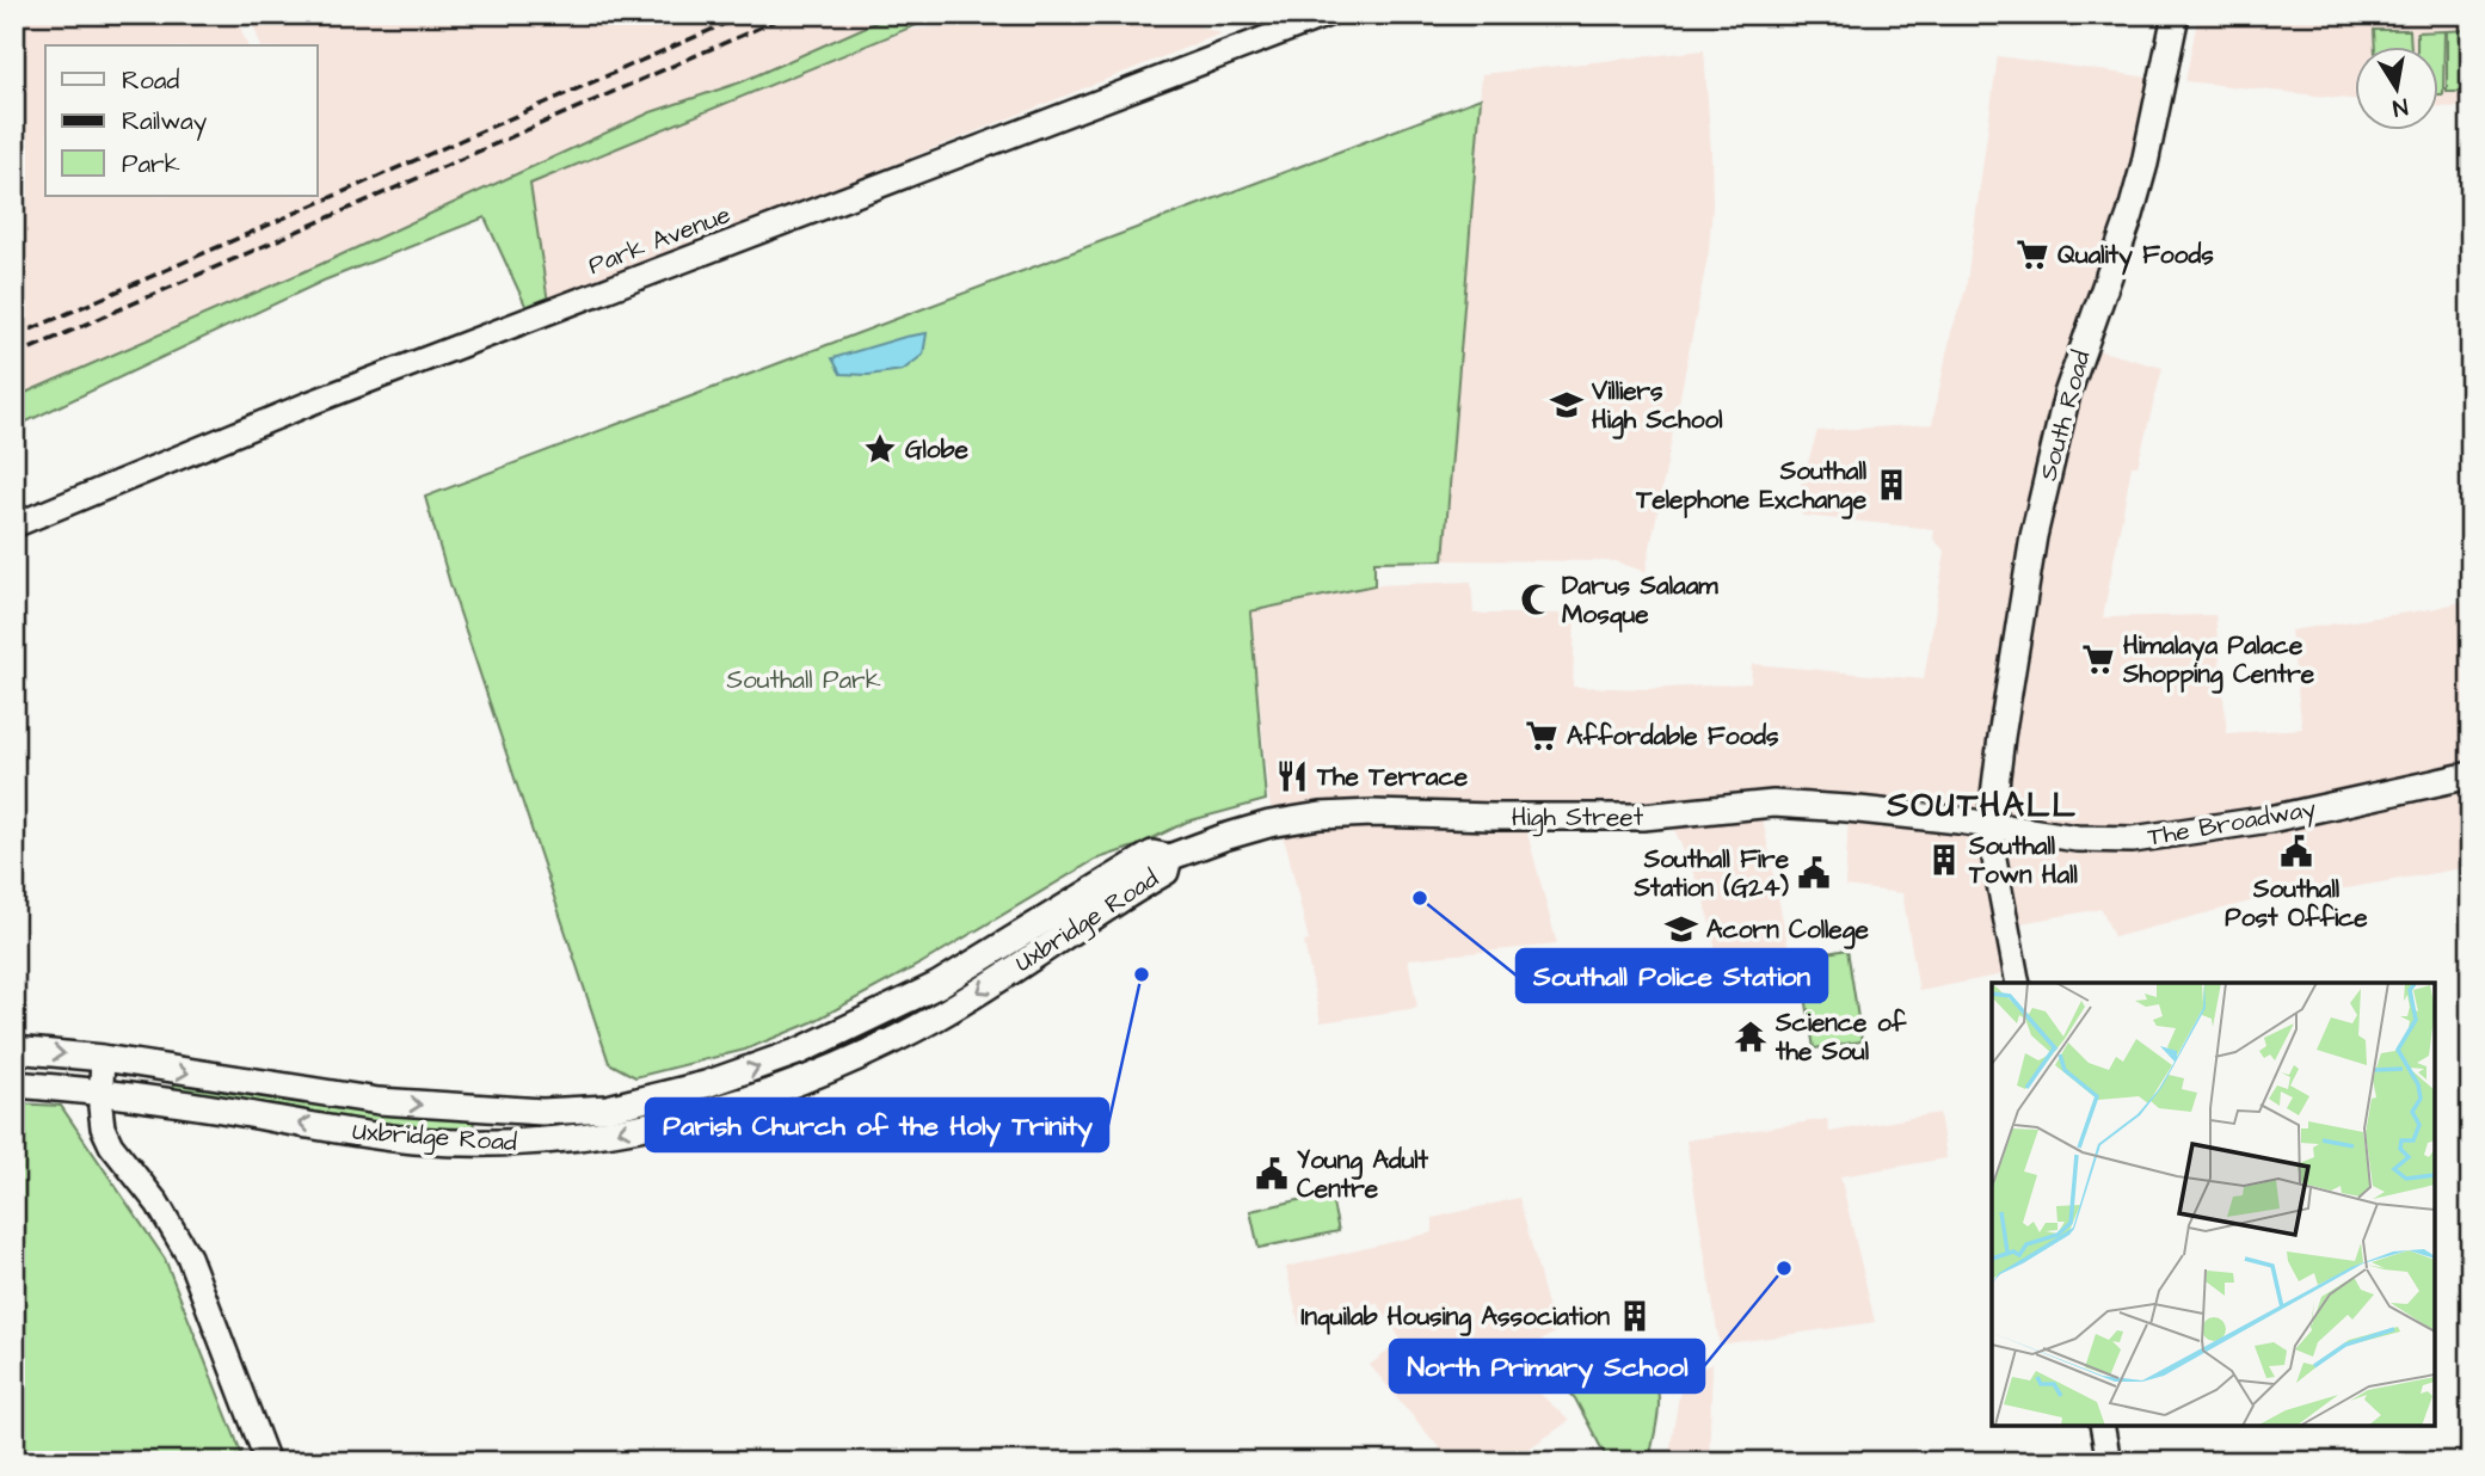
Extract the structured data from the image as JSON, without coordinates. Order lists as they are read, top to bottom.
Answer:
{
  "streets": {
    "main road": [
      "South Road",
      "High Street",
      "The Broadway",
      "Uxbridge Road"
    ],
    "street": ["Park Avenue"]
  },
  "crossings": [
    ["South Road", "High Street"],
    ["South Road", "The Broadway"],
    ["High Street", "The Broadway"],
    ["High Street", "Uxbridge Road"]
  ],
  "districts": ["SOUTHALL"],
  "parks": ["Southall Park"],
  "places": {
    "supermarket": ["Quality Foods", "Himalaya Palace Shopping Centre", "Affordable Foods"],
    "school or university": ["Villiers High School", "Acorn College"],
    "place": ["Globe"],
    "building": ["Southall Telephone Exchange", "Southall Town Hall", "Inquilab Housing Association"],
    "mosque": ["Darus Salaam Mosque"],
    "restaurant": ["The Terrace"],
    "public building": ["Southall Post Office", "Southall Fire Station (G24)", "Young Adult Centre"],
    "other": ["Southall Police Station", "Parish Church of the Holy Trinity", "North Primary School"],
    "temple": ["Science of the Soul"]
  },
  "legend": ["Road", "Railway", "Park"],
  "north": "bottom"
}
